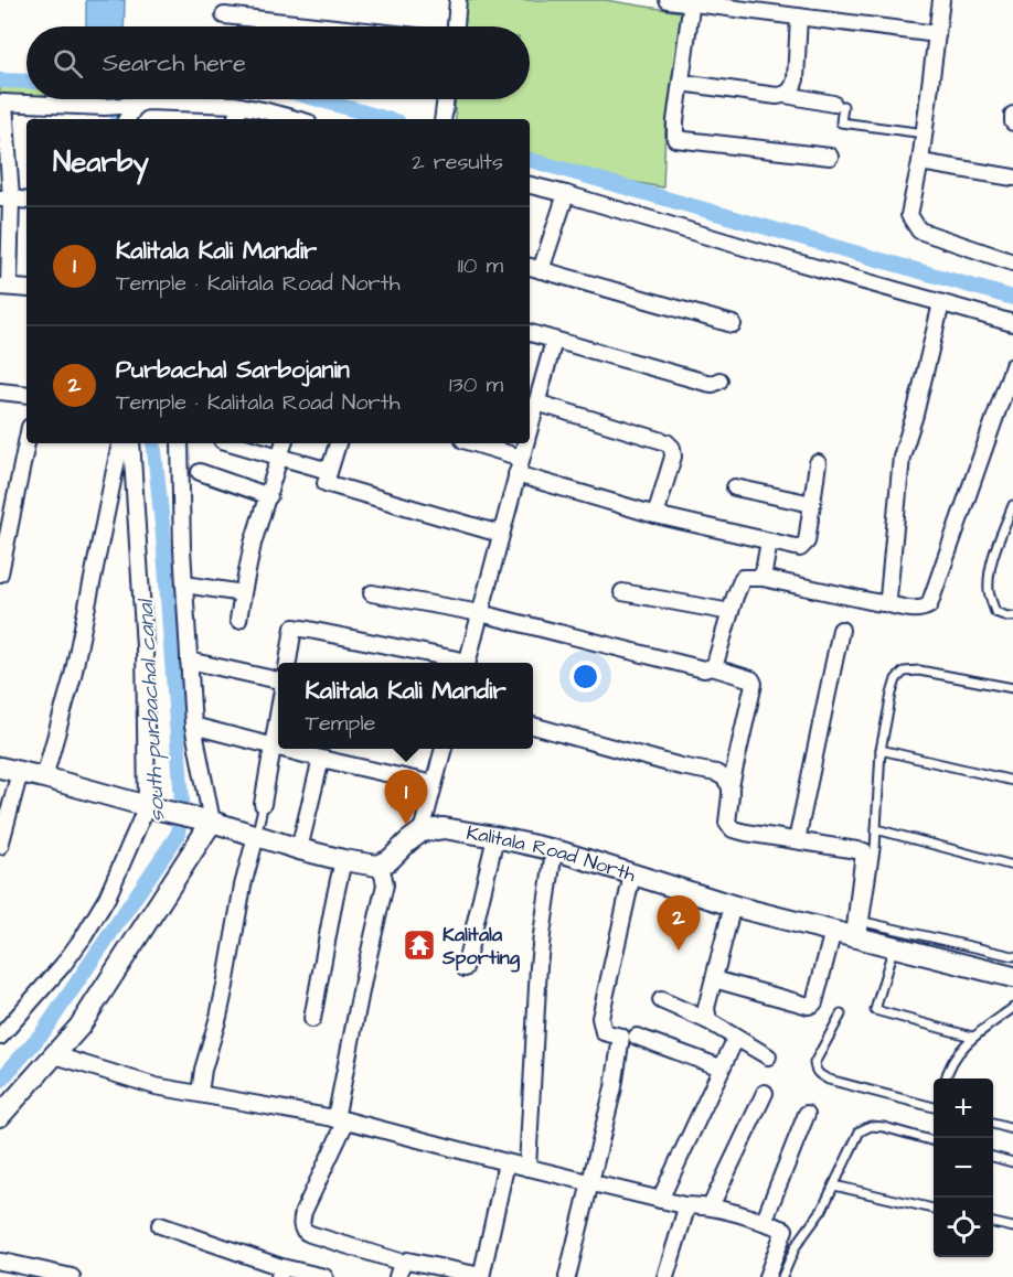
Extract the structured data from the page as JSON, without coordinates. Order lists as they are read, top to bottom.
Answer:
{
  "streets": {
    "street": ["Kalitala Road North"]
  },
  "water": ["south purbachal canal"],
  "places": {
    "temple": ["Kalitala Sporting"]
  },
  "page": {
    "search": "Search here",
    "heading": ["Nearby", "2 results"],
    "list": [
      {
        "mark": "1",
        "name": "Kalitala Kali Mandir",
        "note": "Temple · Kalitala Road North",
        "value": "110 m"
      },
      {
        "mark": "2",
        "name": "Purbachal Sarbojanin",
        "note": "Temple · Kalitala Road North",
        "value": "130 m"
      }
    ],
    "popup": ["Kalitala Kali Mandir", "Temple"],
    "pins": ["1", "2"],
    "map_buttons": ["+", "−"]
  }
}
